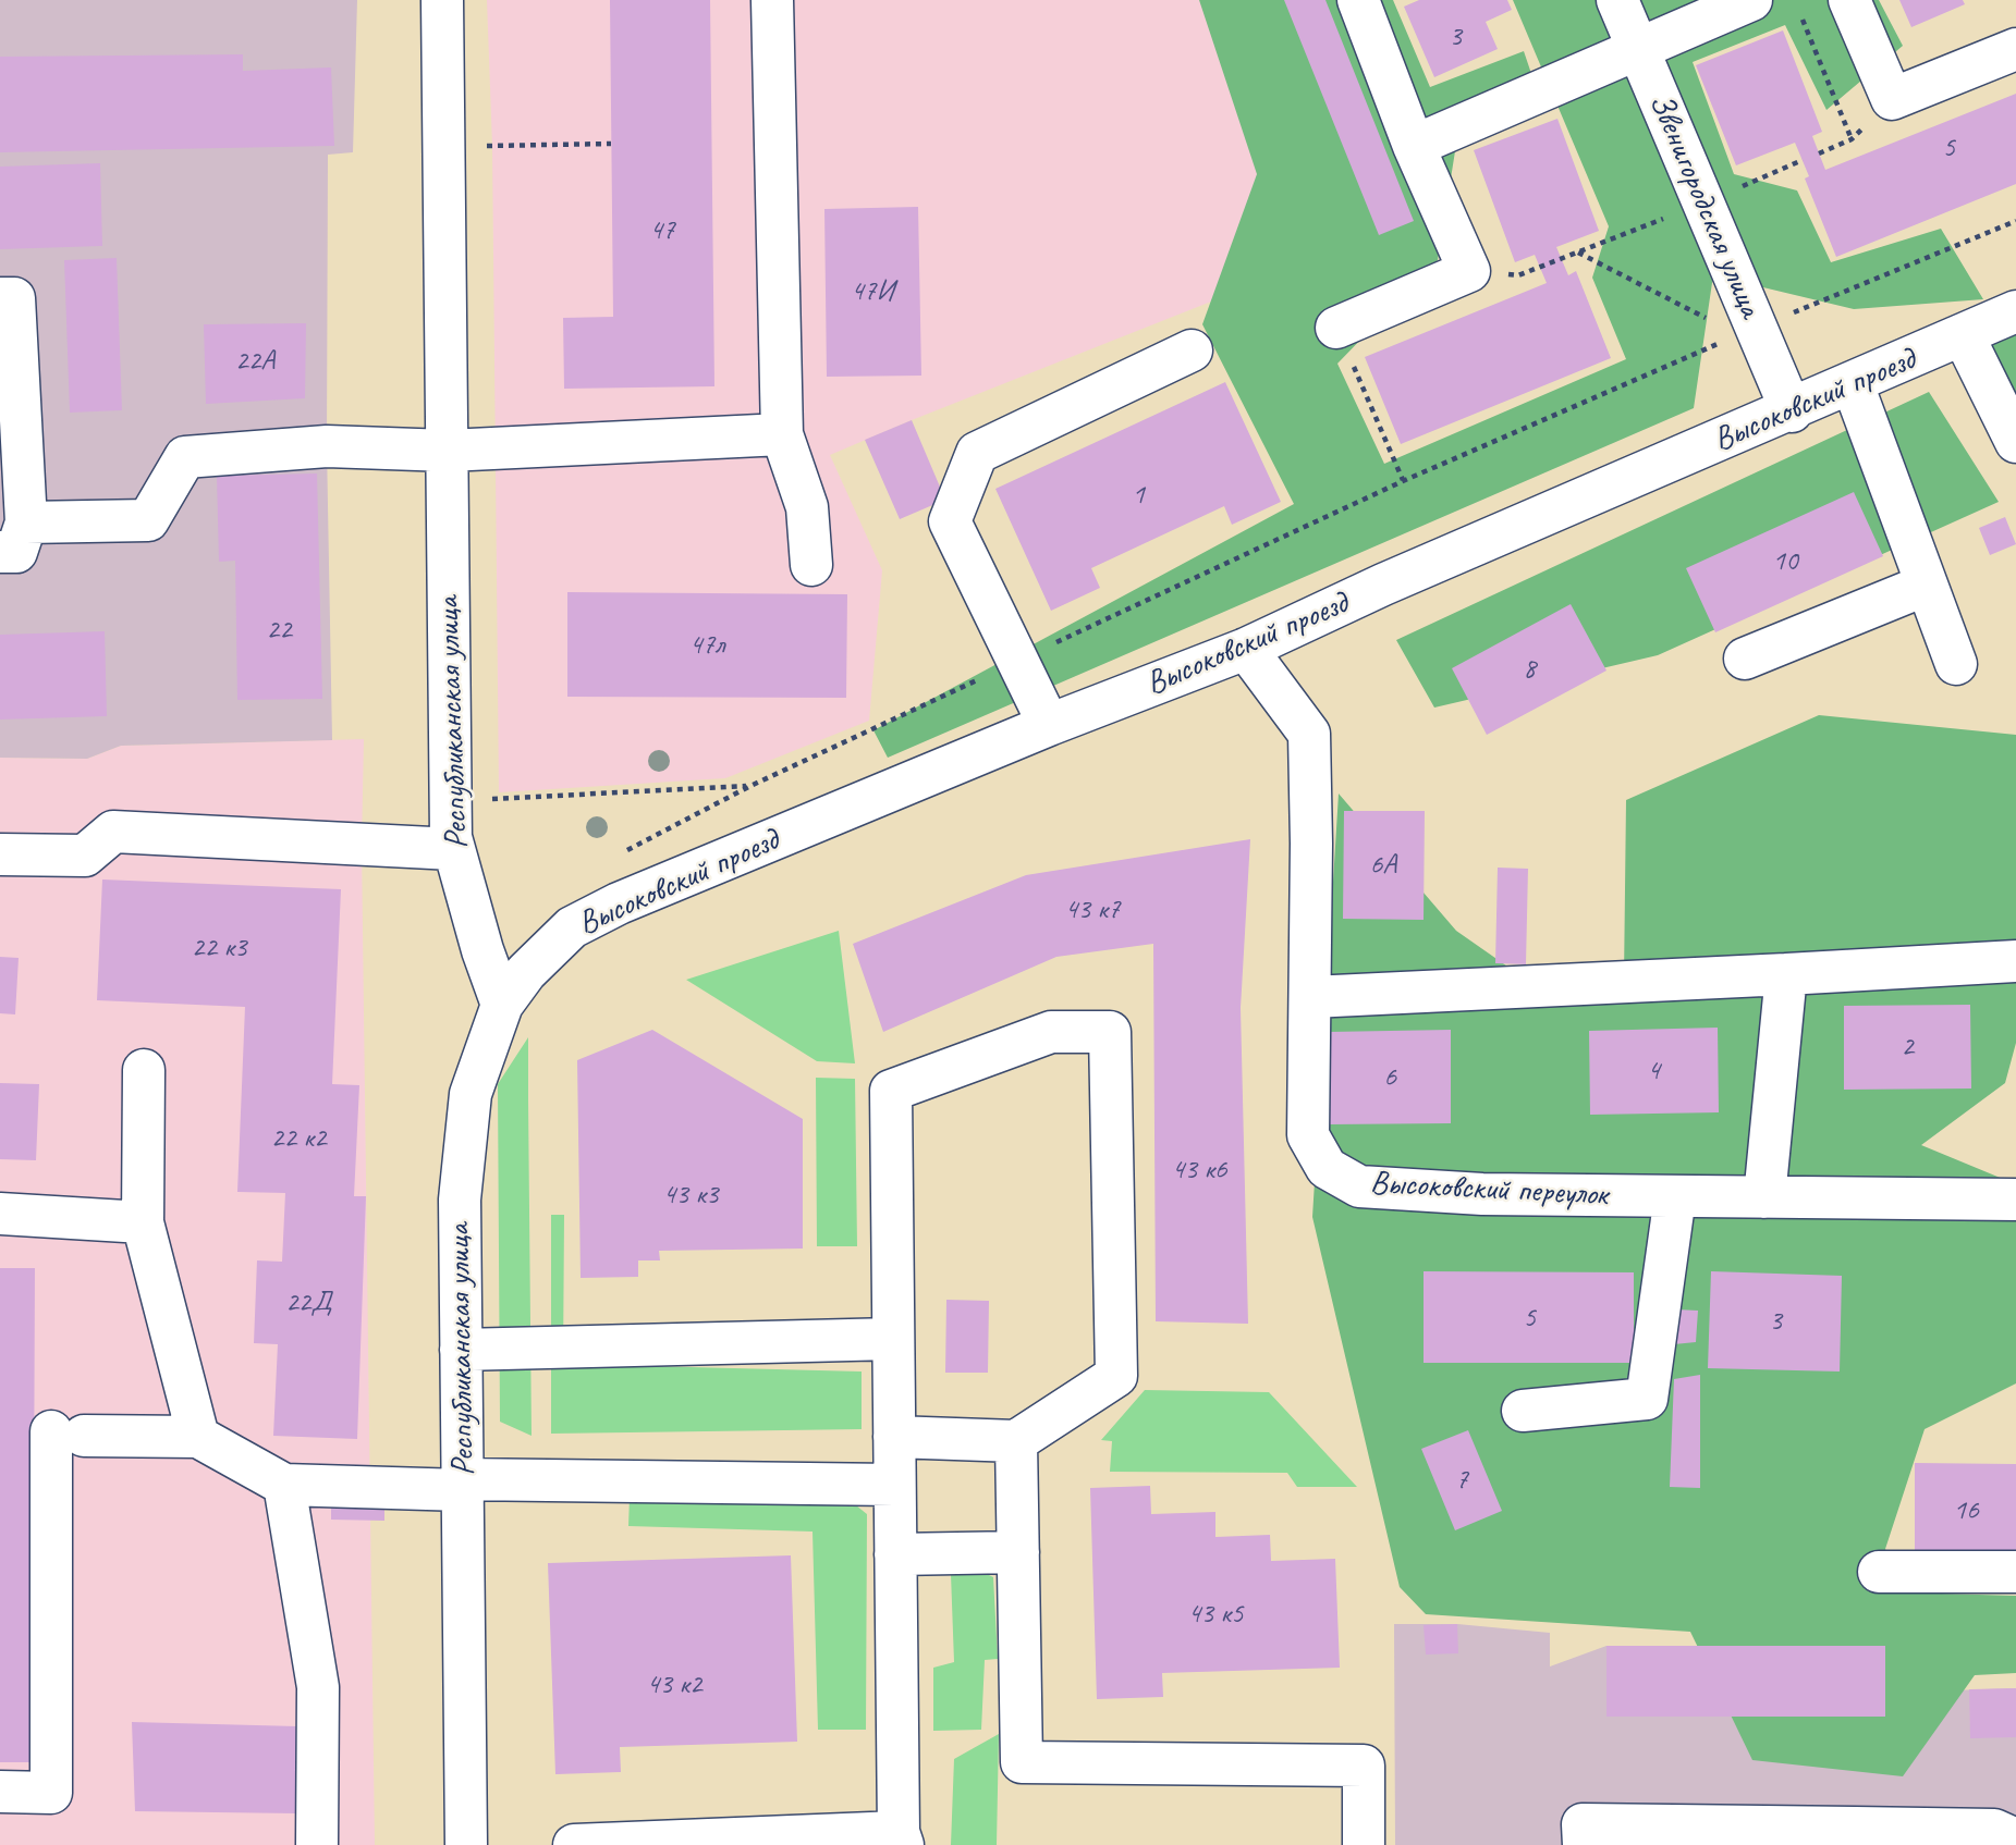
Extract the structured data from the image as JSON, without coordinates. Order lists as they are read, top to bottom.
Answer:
{
  "streets": {
    "street": [
      "Звенигородская улица",
      "Высоковский проезд",
      "Республиканская улица",
      "Высоковский переулок"
    ]
  },
  "crossings": [
    ["Звенигородская улица", "Высоковский проезд"],
    ["Высоковский проезд", "Республиканская улица"],
    ["Высоковский проезд", "Высоковский переулок"]
  ],
  "house_numbers": [
    "3",
    "5",
    "47",
    "47И",
    "22А",
    "1",
    "10",
    "22",
    "47л",
    "8",
    "6А",
    "43 к7",
    "22 к3",
    "2",
    "4",
    "6",
    "22 к2",
    "43 к6",
    "43 к3",
    "22Д",
    "5",
    "3",
    "7",
    "16",
    "43 к5",
    "43 к2"
  ]
}
